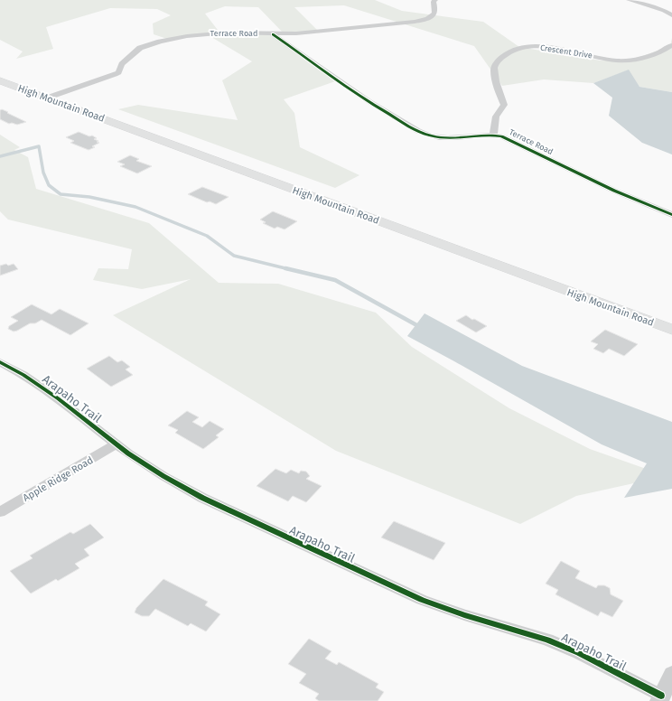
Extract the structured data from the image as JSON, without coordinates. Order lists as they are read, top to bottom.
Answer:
{
  "streets": {
    "main road": ["High Mountain Road"],
    "street": [
      "Terrace Road",
      "Crescent Drive",
      "Arapaho Trail",
      "Apple Ridge Road"
    ]
  },
  "crossings": [
    ["Terrace Road", "Crescent Drive"],
    ["Terrace Road", "High Mountain Road"],
    ["Arapaho Trail", "Apple Ridge Road"]
  ]
}
